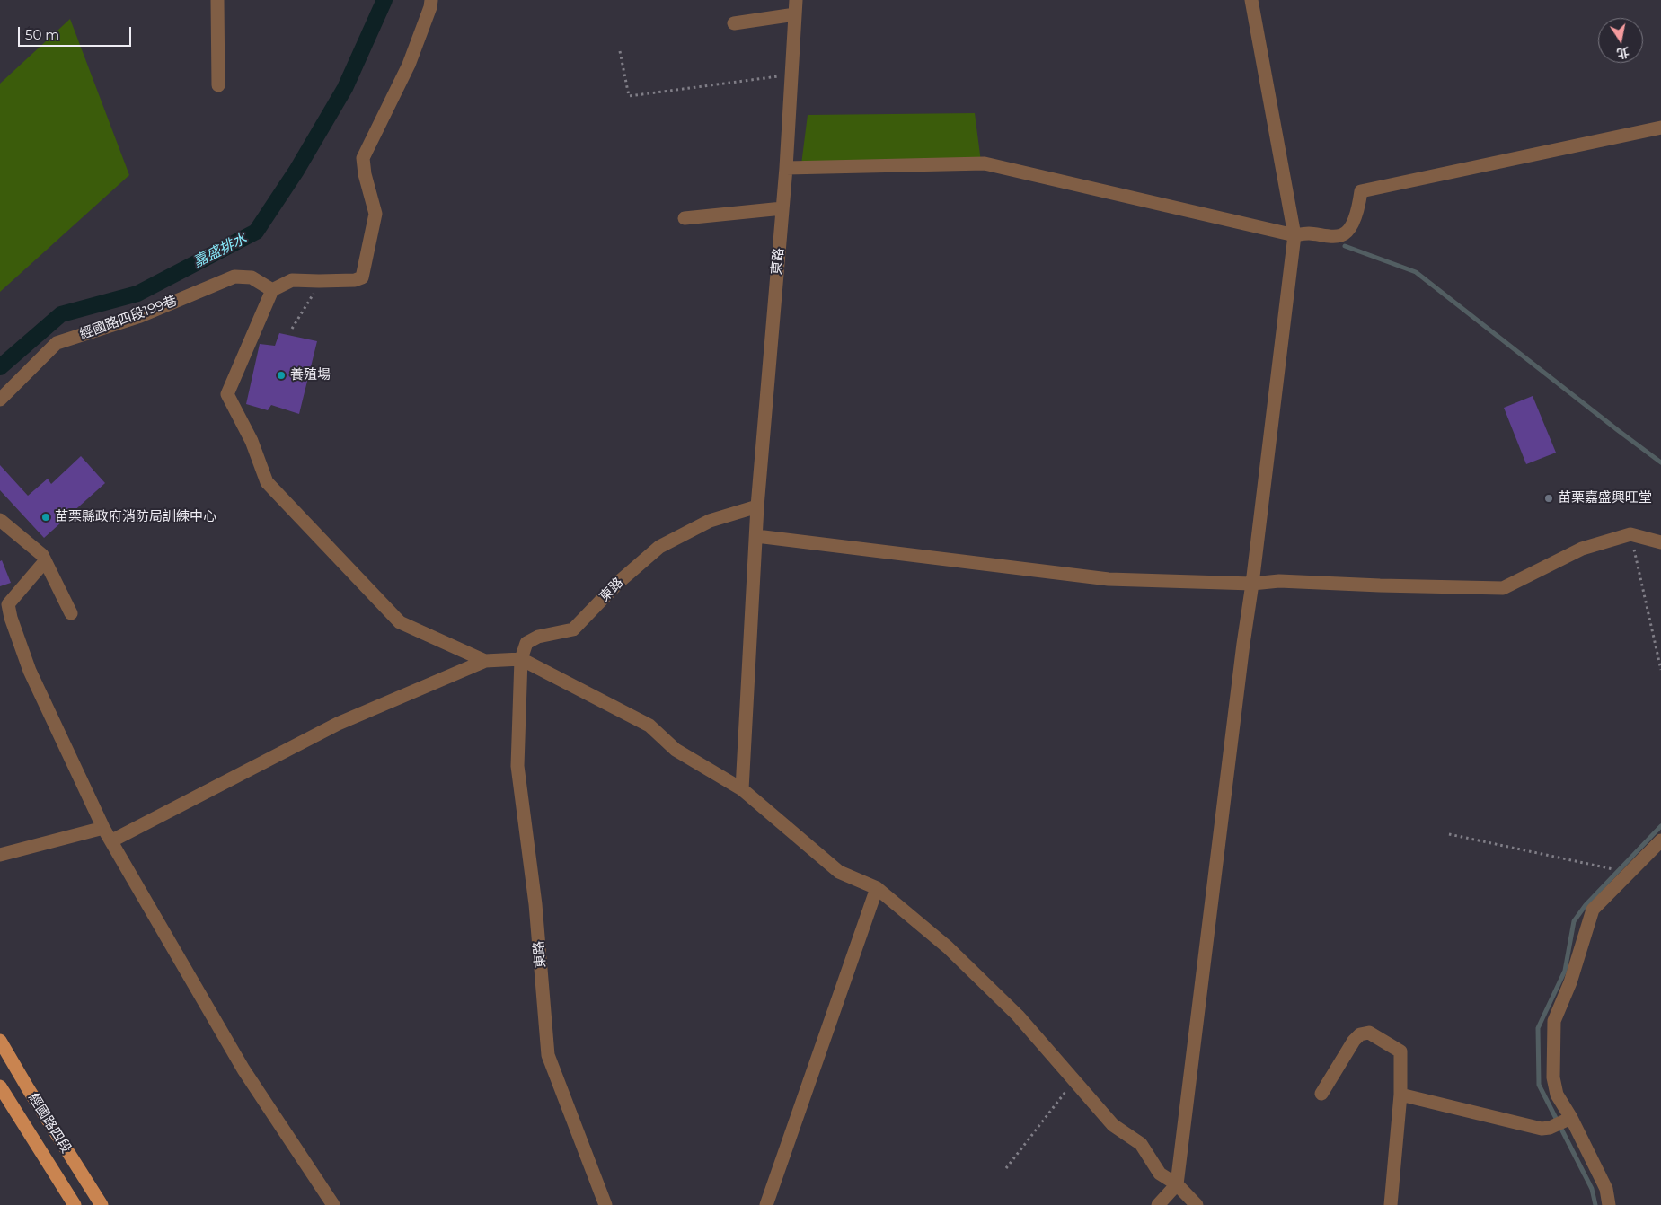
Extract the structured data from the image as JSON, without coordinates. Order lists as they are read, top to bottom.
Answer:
{
  "streets": {
    "main road": ["經國路四段"],
    "lane": ["東路", "經國路四段199巷"]
  },
  "water": ["嘉盛排水"],
  "places": ["養殖場", "苗栗嘉盛興旺堂", "苗栗縣政府消防局訓練中心"],
  "scale_bar": "50 m",
  "north": "bottom"
}
